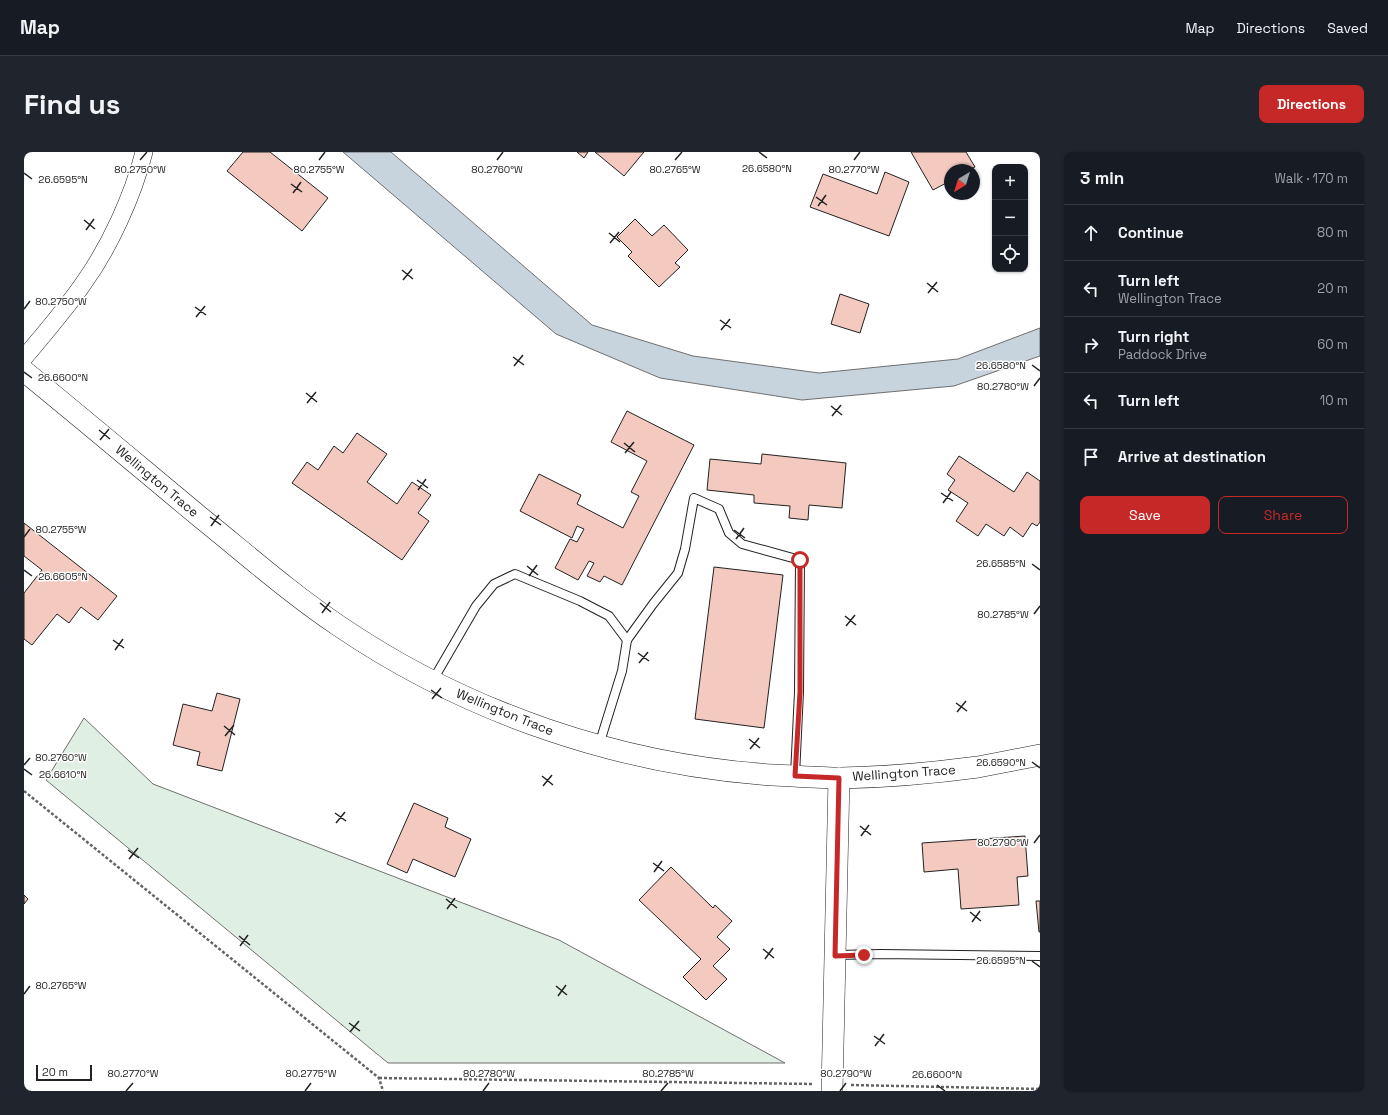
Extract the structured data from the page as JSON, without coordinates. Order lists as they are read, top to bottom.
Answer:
{
  "streets": {
    "street": ["Wellington Trace"]
  },
  "scale_bar": "20 m",
  "north": "bottom left",
  "page": {
    "header": "Map",
    "nav": ["Map", "Directions", "Saved"],
    "buttons": [
      "Directions",
      ["Save", "Share"]
    ],
    "title": "Find us",
    "heading": ["3 min", "Walk · 170 m"],
    "map_buttons": ["+", "−"],
    "list": [
      ["Continue", "80 m"],
      ["Turn left", "Wellington Trace", "20 m"],
      ["Turn right", "Paddock Drive", "60 m"],
      ["Turn left", "10 m"],
      "Arrive at destination"
    ],
    "scale": "20 m"
  },
  "coordinates": [
    "26.6580°N",
    "80.2765°W",
    "80.2750°W",
    "80.2755°W",
    "80.2760°W",
    "80.2770°W",
    "26.6595°N",
    "26.6600°N",
    "80.2780°W",
    "26.6585°N",
    "26.6605°N",
    "80.2785°W",
    "26.6590°N",
    "26.6610°N",
    "80.2790°W",
    "80.2775°W"
  ]
}
